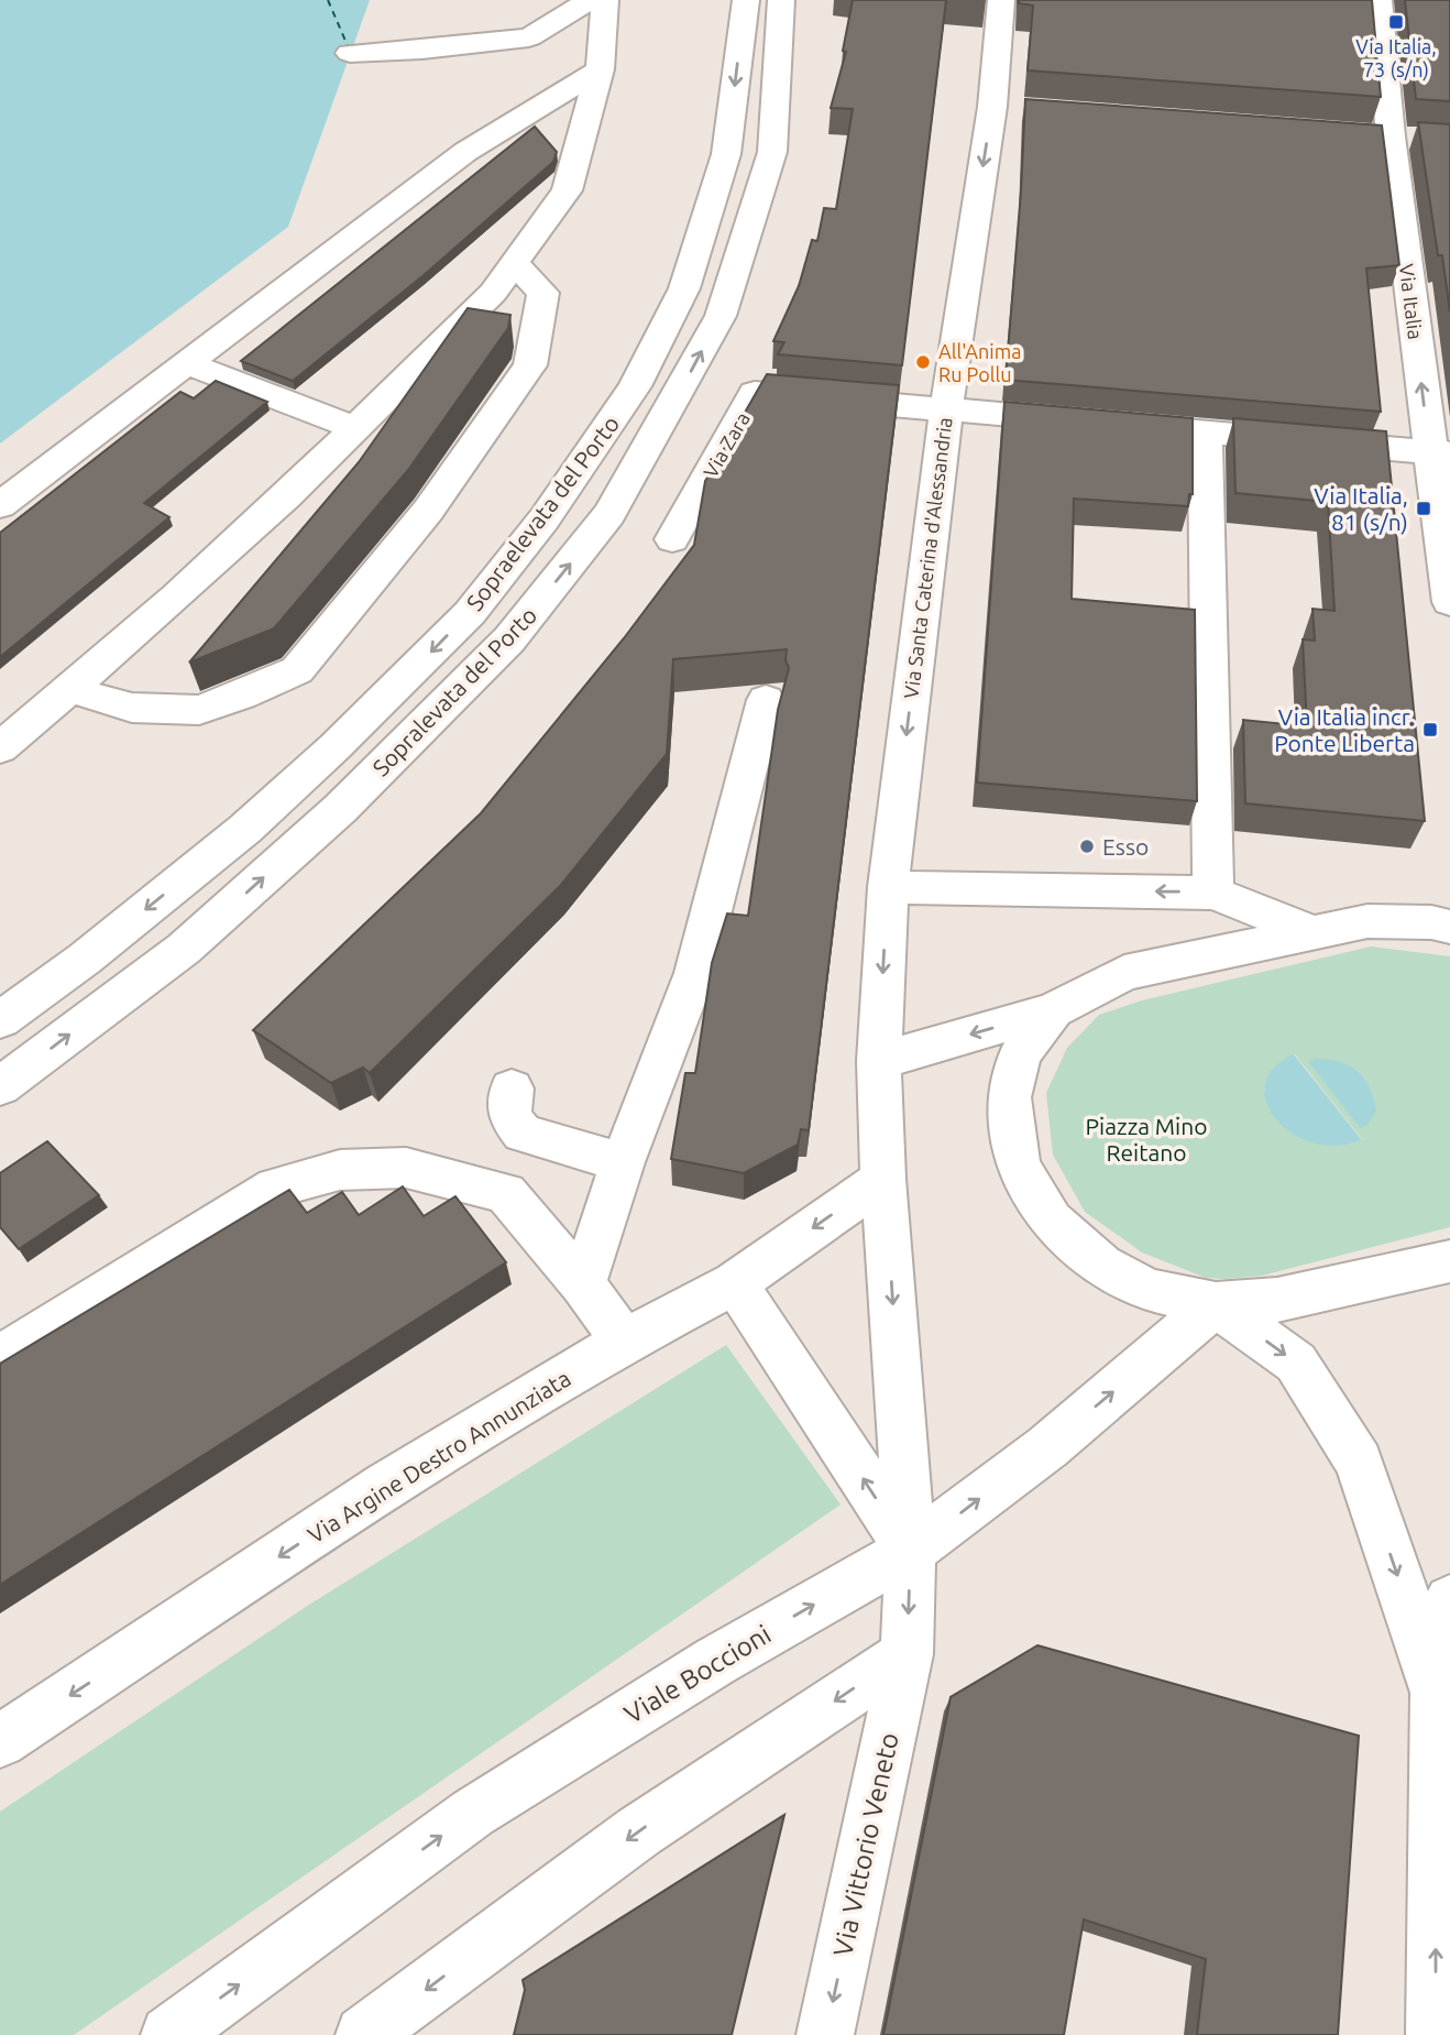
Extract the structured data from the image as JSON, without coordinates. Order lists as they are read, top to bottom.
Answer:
{
  "streets": {
    "street": [
      "Via Italia",
      "Via Zara",
      "Sopraelevata del Porto",
      "Via Santa Caterina d'Alessandria",
      "Sopralevata del Porto",
      "Via Argine Destro Annunziata",
      "Viale Boccioni",
      "Via Vittorio Veneto"
    ]
  },
  "crossings": [
    ["Via Italia", "Via Zara"],
    ["Via Zara", "Via Santa Caterina d'Alessandria"],
    ["Via Santa Caterina d'Alessandria", "Via Argine Destro Annunziata"],
    ["Via Santa Caterina d'Alessandria", "Via Vittorio Veneto"],
    ["Via Argine Destro Annunziata", "Via Vittorio Veneto"],
    ["Viale Boccioni", "Via Vittorio Veneto"]
  ],
  "one_way": ["Via Italia", "Via Argine Destro Annunziata", "Via Vittorio Veneto"],
  "parks": ["Piazza Mino Reitano"],
  "places": {
    "transit": ["Via Italia, 73 (s/n)", "Via Italia, 81 (s/n)", "Via Italia incr. Ponte Liberta"],
    "other": ["All'Anima Ru Pollu", "Esso"]
  }
}
